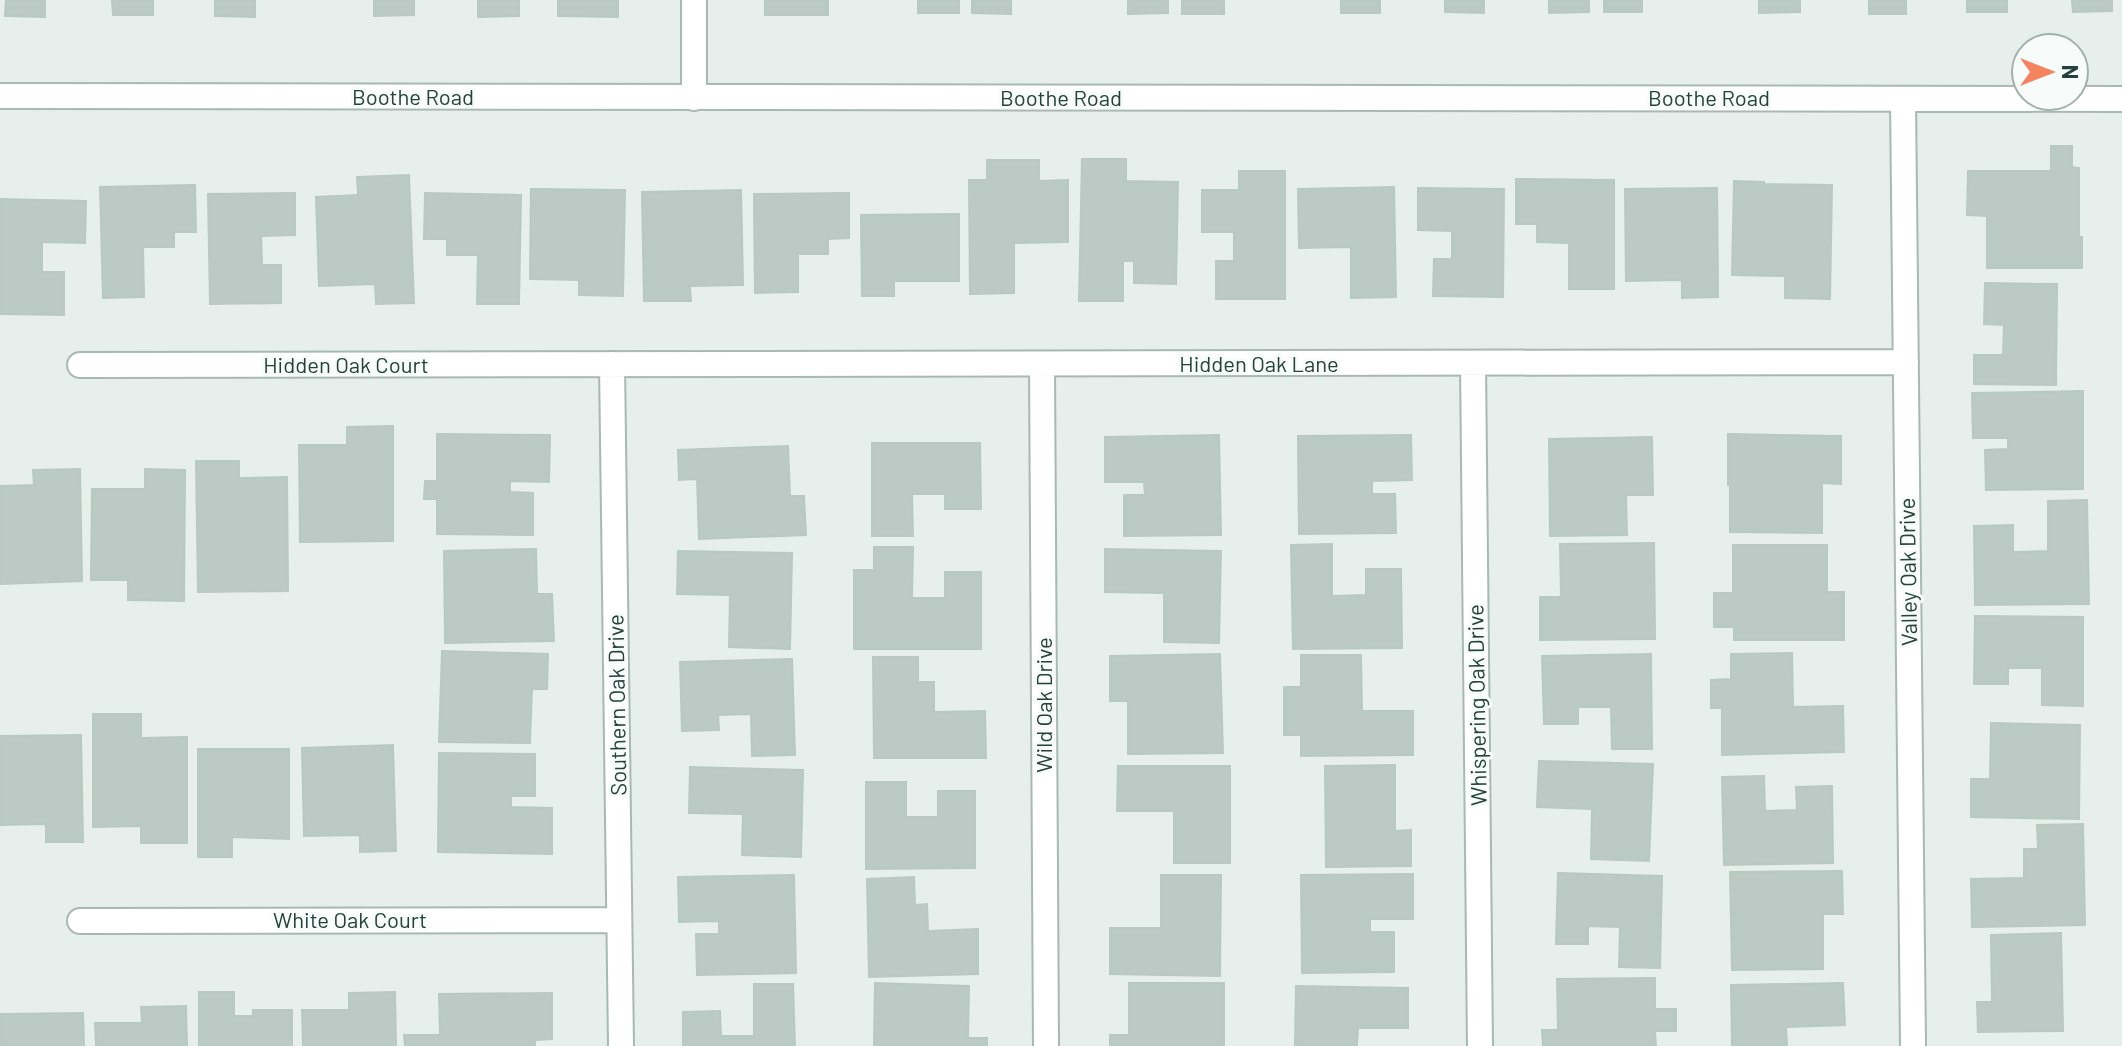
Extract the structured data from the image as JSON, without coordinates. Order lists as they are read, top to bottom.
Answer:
{
  "streets": {
    "street": [
      "Boothe Road",
      "Hidden Oak Lane",
      "Hidden Oak Court",
      "Valley Oak Drive",
      "Southern Oak Drive",
      "Wild Oak Drive",
      "Whispering Oak Drive",
      "White Oak Court"
    ]
  },
  "crossings": [
    ["Boothe Road", "Valley Oak Drive"],
    ["Hidden Oak Lane", "Hidden Oak Court"],
    ["Hidden Oak Lane", "Valley Oak Drive"],
    ["Hidden Oak Lane", "Southern Oak Drive"],
    ["Hidden Oak Lane", "Wild Oak Drive"],
    ["Hidden Oak Lane", "Whispering Oak Drive"],
    ["Hidden Oak Court", "Southern Oak Drive"],
    ["Southern Oak Drive", "White Oak Court"]
  ],
  "north": "right"
}
